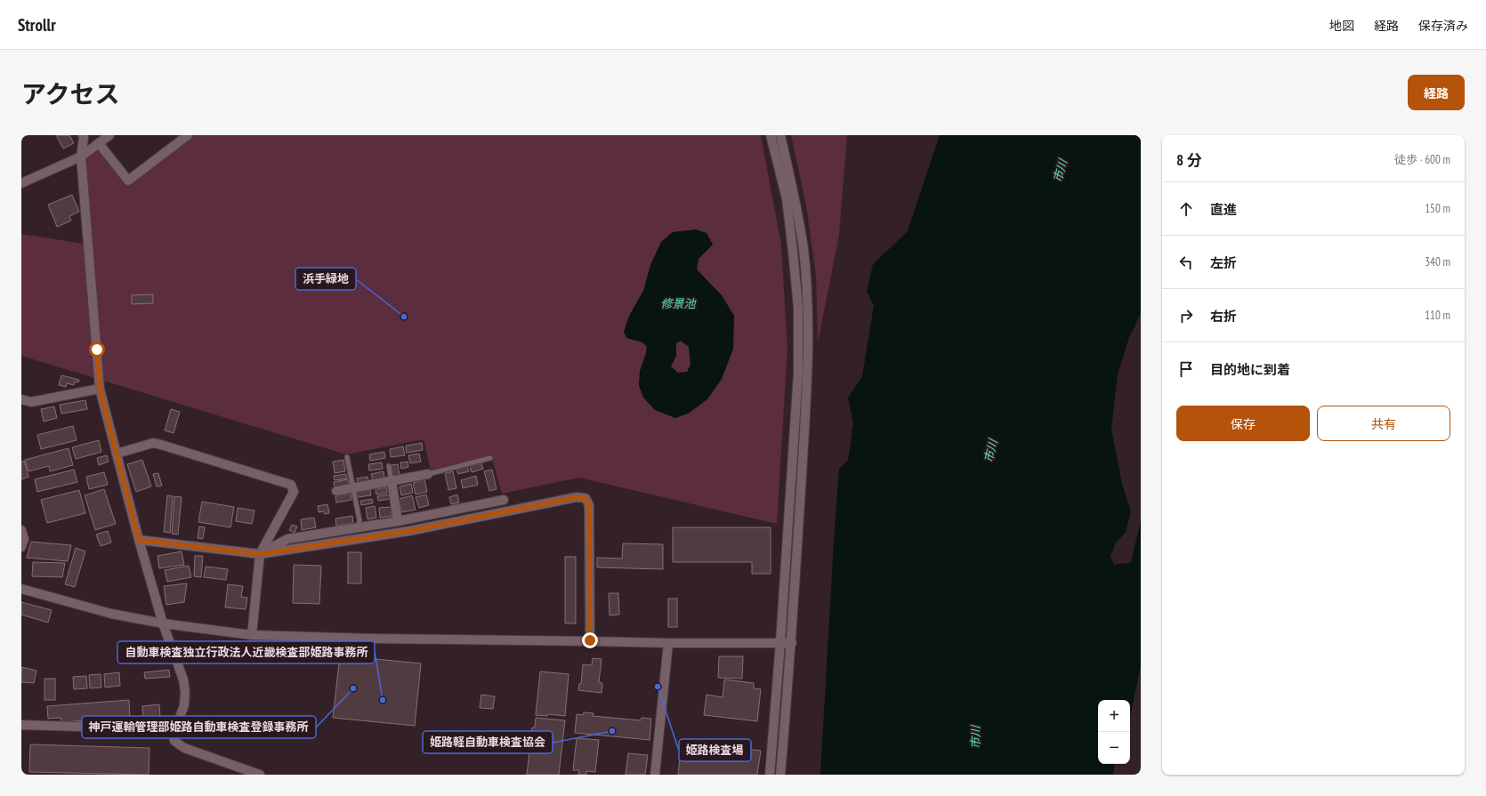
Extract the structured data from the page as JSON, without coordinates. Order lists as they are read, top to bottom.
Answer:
{
  "water": ["市川", "修景池"],
  "places": [
    "浜手緑地",
    "姫路検査場",
    "神戸運輸管理部姫路自動車検査登録事務所",
    "自動車検査独立行政法人近畿検査部姫路事務所",
    "姫路軽自動車検査協会"
  ],
  "page": {
    "header": "Strollr",
    "nav": ["地図", "経路", "保存済み"],
    "title": "アクセス",
    "buttons": [
      "経路",
      ["保存", "共有"]
    ],
    "heading": ["8 分", "徒歩 · 600 m"],
    "list": [
      ["直進", "150 m"],
      ["左折", "340 m"],
      ["右折", "110 m"],
      "目的地に到着"
    ],
    "map_buttons": ["+", "−"]
  }
}
